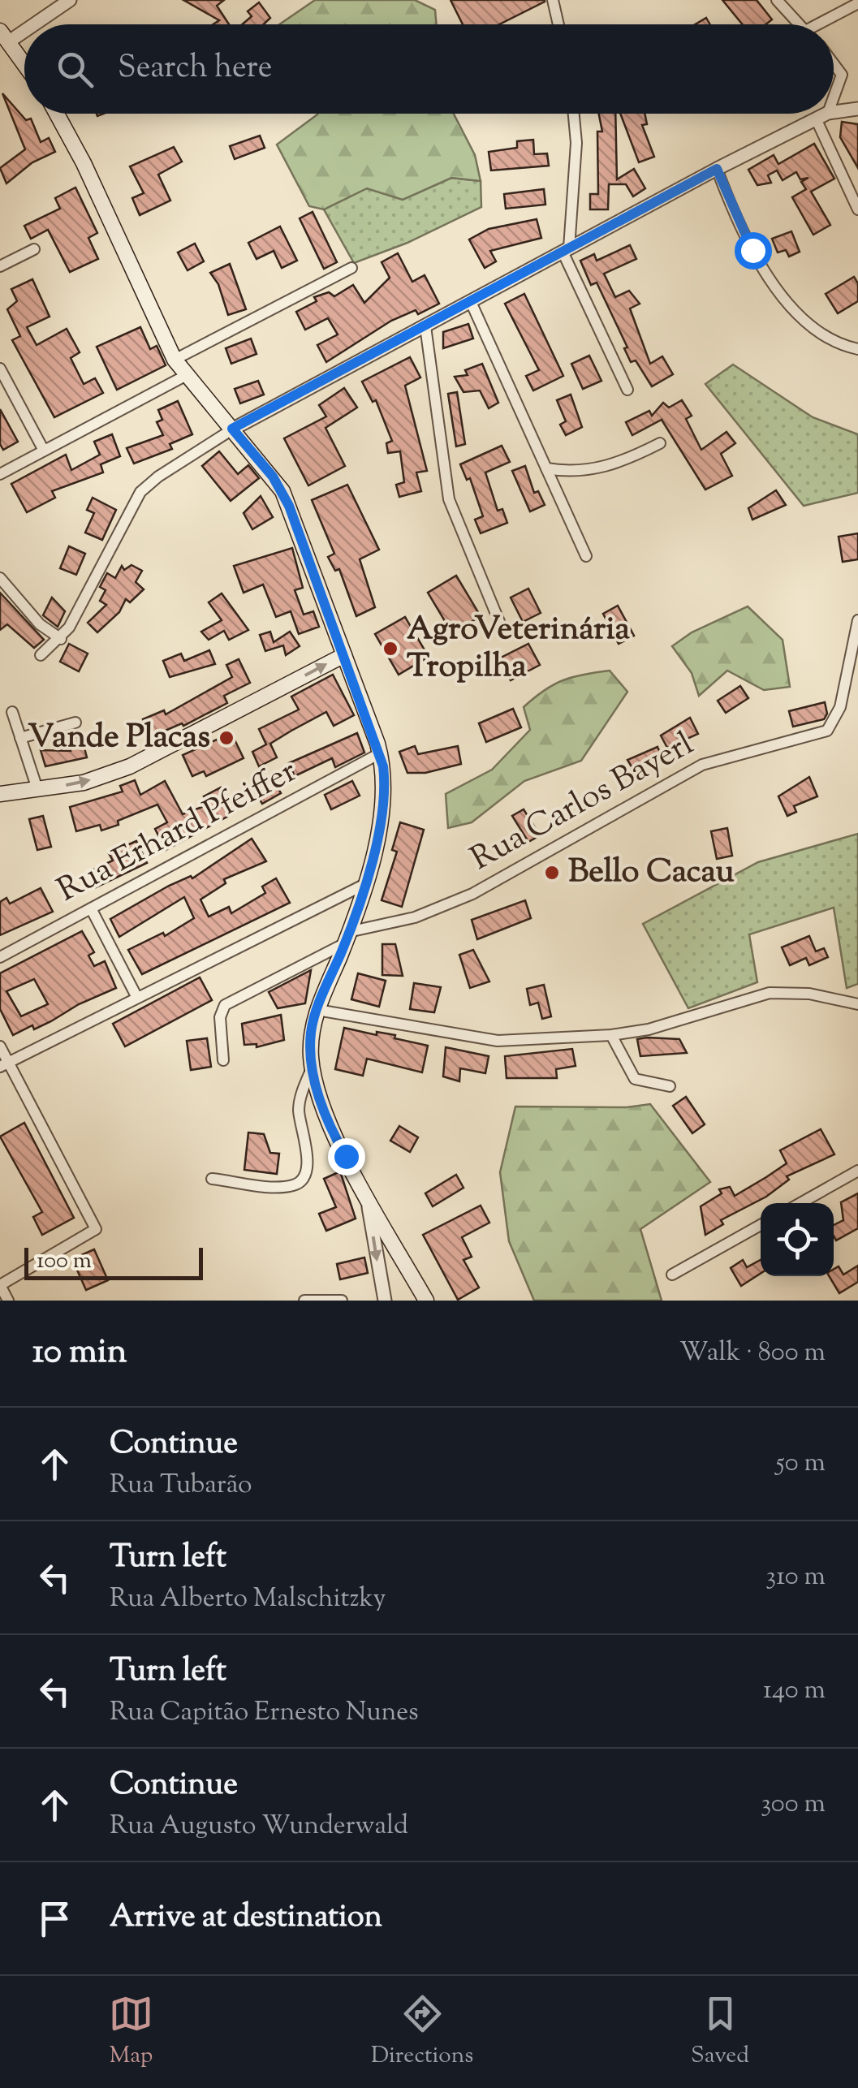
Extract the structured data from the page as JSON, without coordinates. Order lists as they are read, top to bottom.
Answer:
{
  "streets": {
    "street": ["Rua Carlos Bayerl", "Rua Erhard Pfeiffer"]
  },
  "places": ["AgroVeterinária Tropilha", "Vande Placas", "Bello Cacau"],
  "scale_bar": "100 m",
  "page": {
    "search": "Search here",
    "scale": "100 m",
    "heading": ["10 min", "Walk · 800 m"],
    "list": [
      ["Continue", "Rua Tubarão", "50 m"],
      ["Turn left", "Rua Alberto Malschitzky", "310 m"],
      ["Turn left", "Rua Capitão Ernesto Nunes", "140 m"],
      ["Continue", "Rua Augusto Wunderwald", "300 m"],
      "Arrive at destination"
    ],
    "nav": ["Map", "Directions", "Saved"]
  }
}
